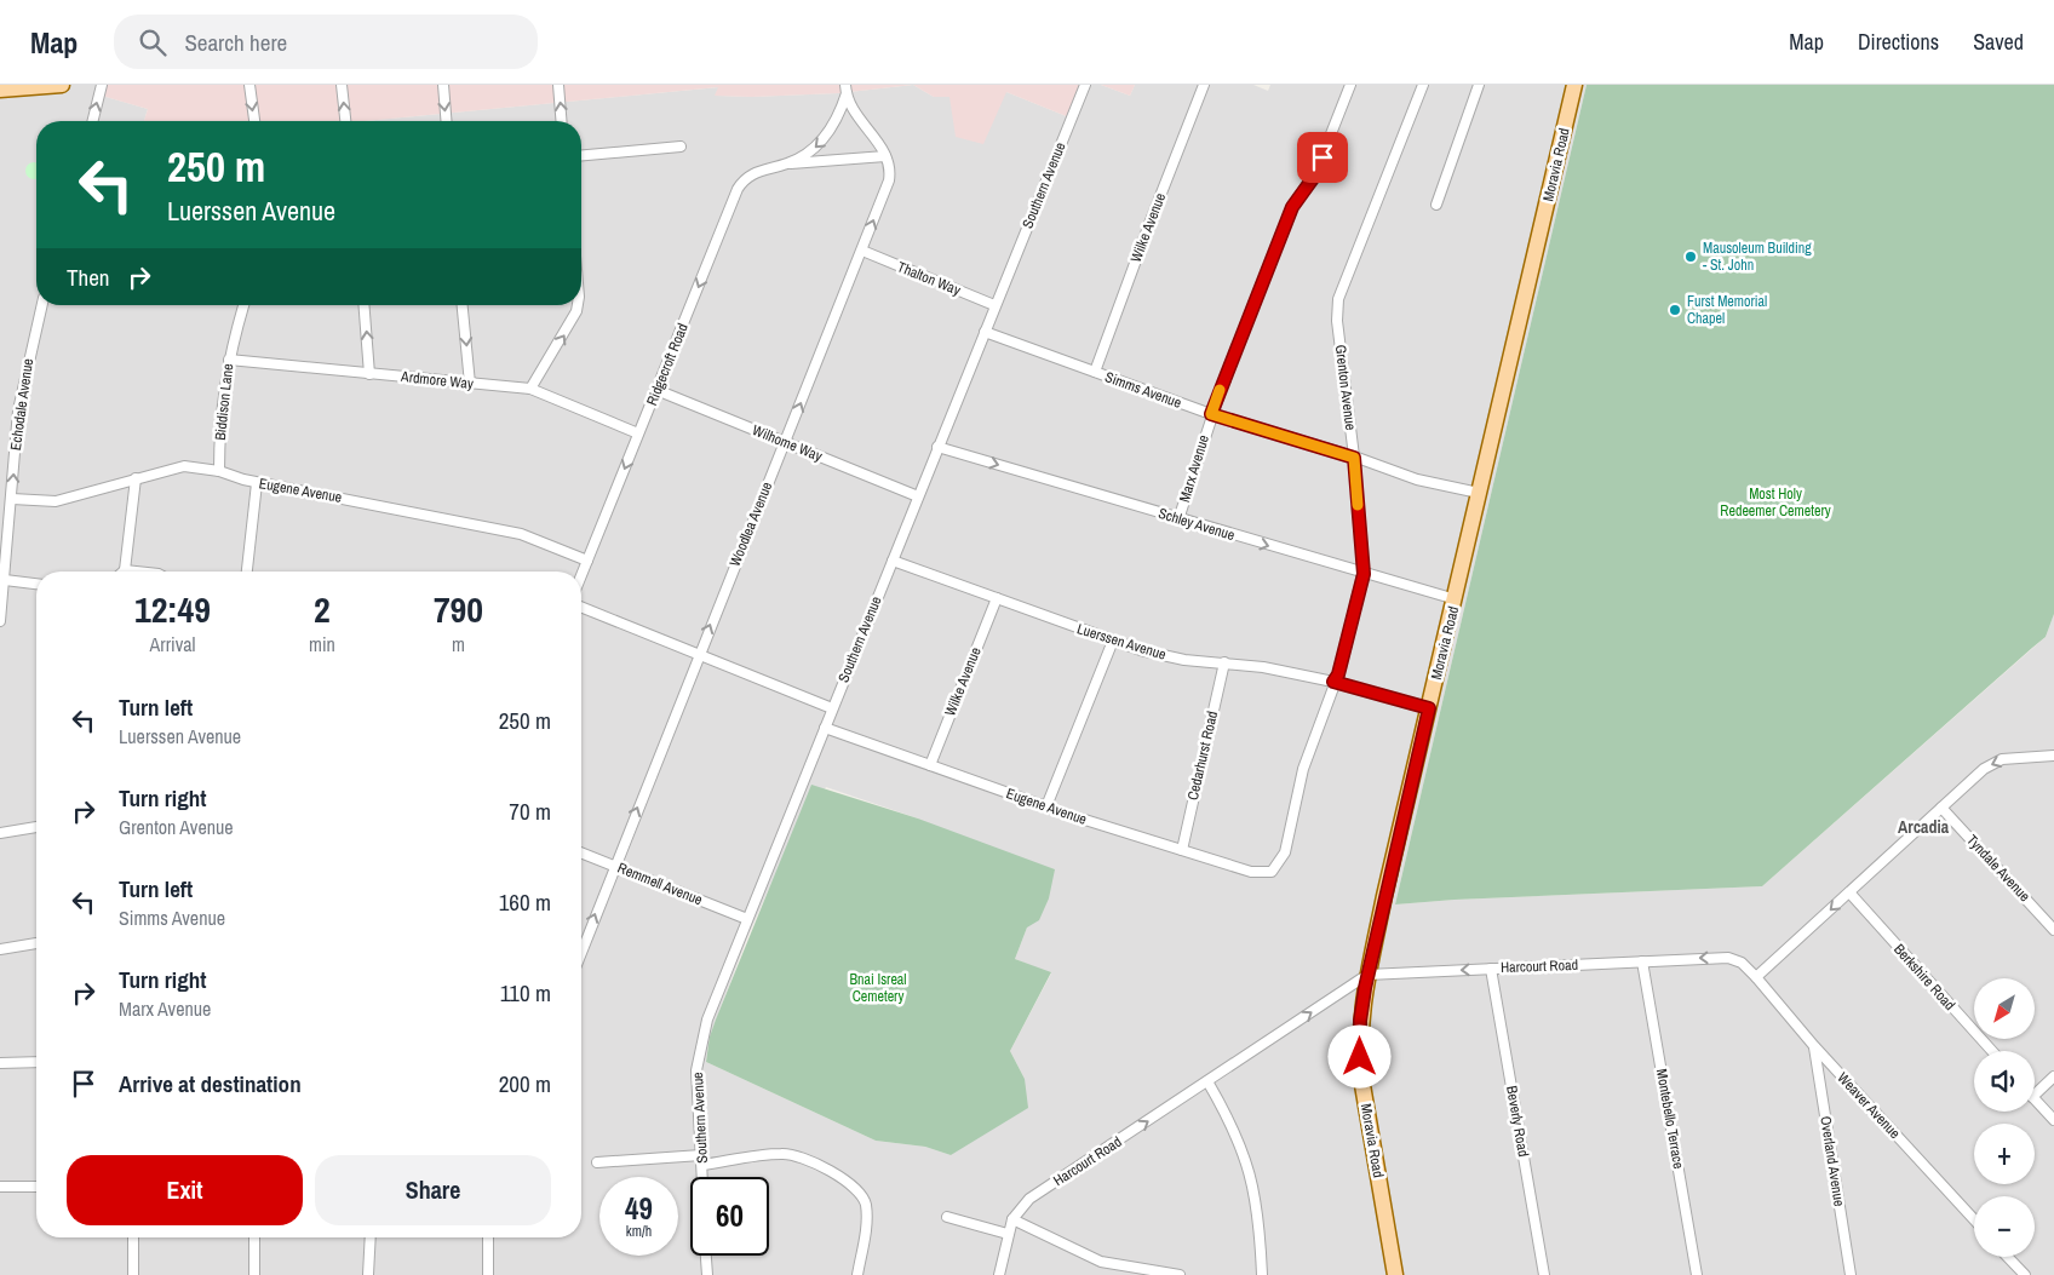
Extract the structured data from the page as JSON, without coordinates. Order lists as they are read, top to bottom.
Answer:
{
  "streets": {
    "main road": ["Moravia Road"],
    "street": [
      "Southern Avenue",
      "Wilke Avenue",
      "Thalton Way",
      "Ridgecroft Road",
      "Ardmore Way",
      "Grenton Avenue",
      "Simms Avenue",
      "Biddison Lane",
      "Echodale Avenue",
      "Wilhome Way",
      "Marx Avenue",
      "Eugene Avenue",
      "Woodlea Avenue",
      "Schley Avenue",
      "Luerssen Avenue",
      "Cedarhurst Road",
      "Tyndale Avenue",
      "Remmell Avenue",
      "Harcourt Road",
      "Berkshire Road",
      "Weaver Avenue",
      "Montebello Terrace",
      "Beverly Road",
      "Overland Avenue"
    ]
  },
  "crossings": [
    ["Moravia Road", "Simms Avenue"],
    ["Moravia Road", "Schley Avenue"],
    ["Moravia Road", "Luerssen Avenue"],
    ["Moravia Road", "Harcourt Road"],
    ["Southern Avenue", "Thalton Way"],
    ["Southern Avenue", "Simms Avenue"],
    ["Southern Avenue", "Wilhome Way"],
    ["Southern Avenue", "Eugene Avenue"],
    ["Southern Avenue", "Schley Avenue"],
    ["Southern Avenue", "Luerssen Avenue"],
    ["Southern Avenue", "Remmell Avenue"],
    ["Wilke Avenue", "Simms Avenue"],
    ["Wilke Avenue", "Eugene Avenue"],
    ["Wilke Avenue", "Luerssen Avenue"],
    ["Thalton Way", "Woodlea Avenue"],
    ["Ridgecroft Road", "Ardmore Way"],
    ["Ridgecroft Road", "Wilhome Way"],
    ["Ridgecroft Road", "Eugene Avenue"],
    ["Ridgecroft Road", "Woodlea Avenue"],
    ["Ardmore Way", "Biddison Lane"],
    ["Grenton Avenue", "Simms Avenue"],
    ["Grenton Avenue", "Eugene Avenue"],
    ["Grenton Avenue", "Schley Avenue"],
    ["Grenton Avenue", "Luerssen Avenue"],
    ["Simms Avenue", "Marx Avenue"],
    ["Biddison Lane", "Eugene Avenue"],
    ["Echodale Avenue", "Eugene Avenue"],
    ["Wilhome Way", "Woodlea Avenue"],
    ["Marx Avenue", "Schley Avenue"],
    ["Eugene Avenue", "Cedarhurst Road"],
    ["Woodlea Avenue", "Remmell Avenue"],
    ["Luerssen Avenue", "Cedarhurst Road"],
    ["Harcourt Road", "Weaver Avenue"],
    ["Harcourt Road", "Montebello Terrace"],
    ["Harcourt Road", "Beverly Road"],
    ["Weaver Avenue", "Overland Avenue"]
  ],
  "one_way": [
    "Ridgecroft Road",
    "Echodale Avenue",
    "Woodlea Avenue",
    "Schley Avenue"
  ],
  "districts": ["Arcadia"],
  "parks": ["Most Holy Redeemer Cemetery", "Bnai Isreal Cemetery"],
  "places": ["Mausoleum Building - St. John", "Furst Memorial Chapel"],
  "north": "bottom left",
  "page": {
    "header": "Map",
    "search": "Search here",
    "nav": ["Map", "Directions", "Saved"],
    "turn": ["250 m", "Luerssen Avenue"],
    "then": "Then",
    "eta": [
      "12:49",
      "Arrival",
      "2",
      "min",
      "790",
      "m"
    ],
    "list": [
      {
        "name": "Turn left",
        "note": "Luerssen Avenue",
        "value": "250 m"
      },
      {
        "name": "Turn right",
        "note": "Grenton Avenue",
        "value": "70 m"
      },
      {
        "name": "Turn left",
        "note": "Simms Avenue",
        "value": "160 m"
      },
      {
        "name": "Turn right",
        "note": "Marx Avenue",
        "value": "110 m"
      },
      {
        "name": "Arrive at destination",
        "value": "200 m"
      }
    ],
    "map_buttons": ["+", "−"],
    "buttons": ["Exit", "Share"],
    "speed": "49 km/h",
    "limit": "60"
  }
}
